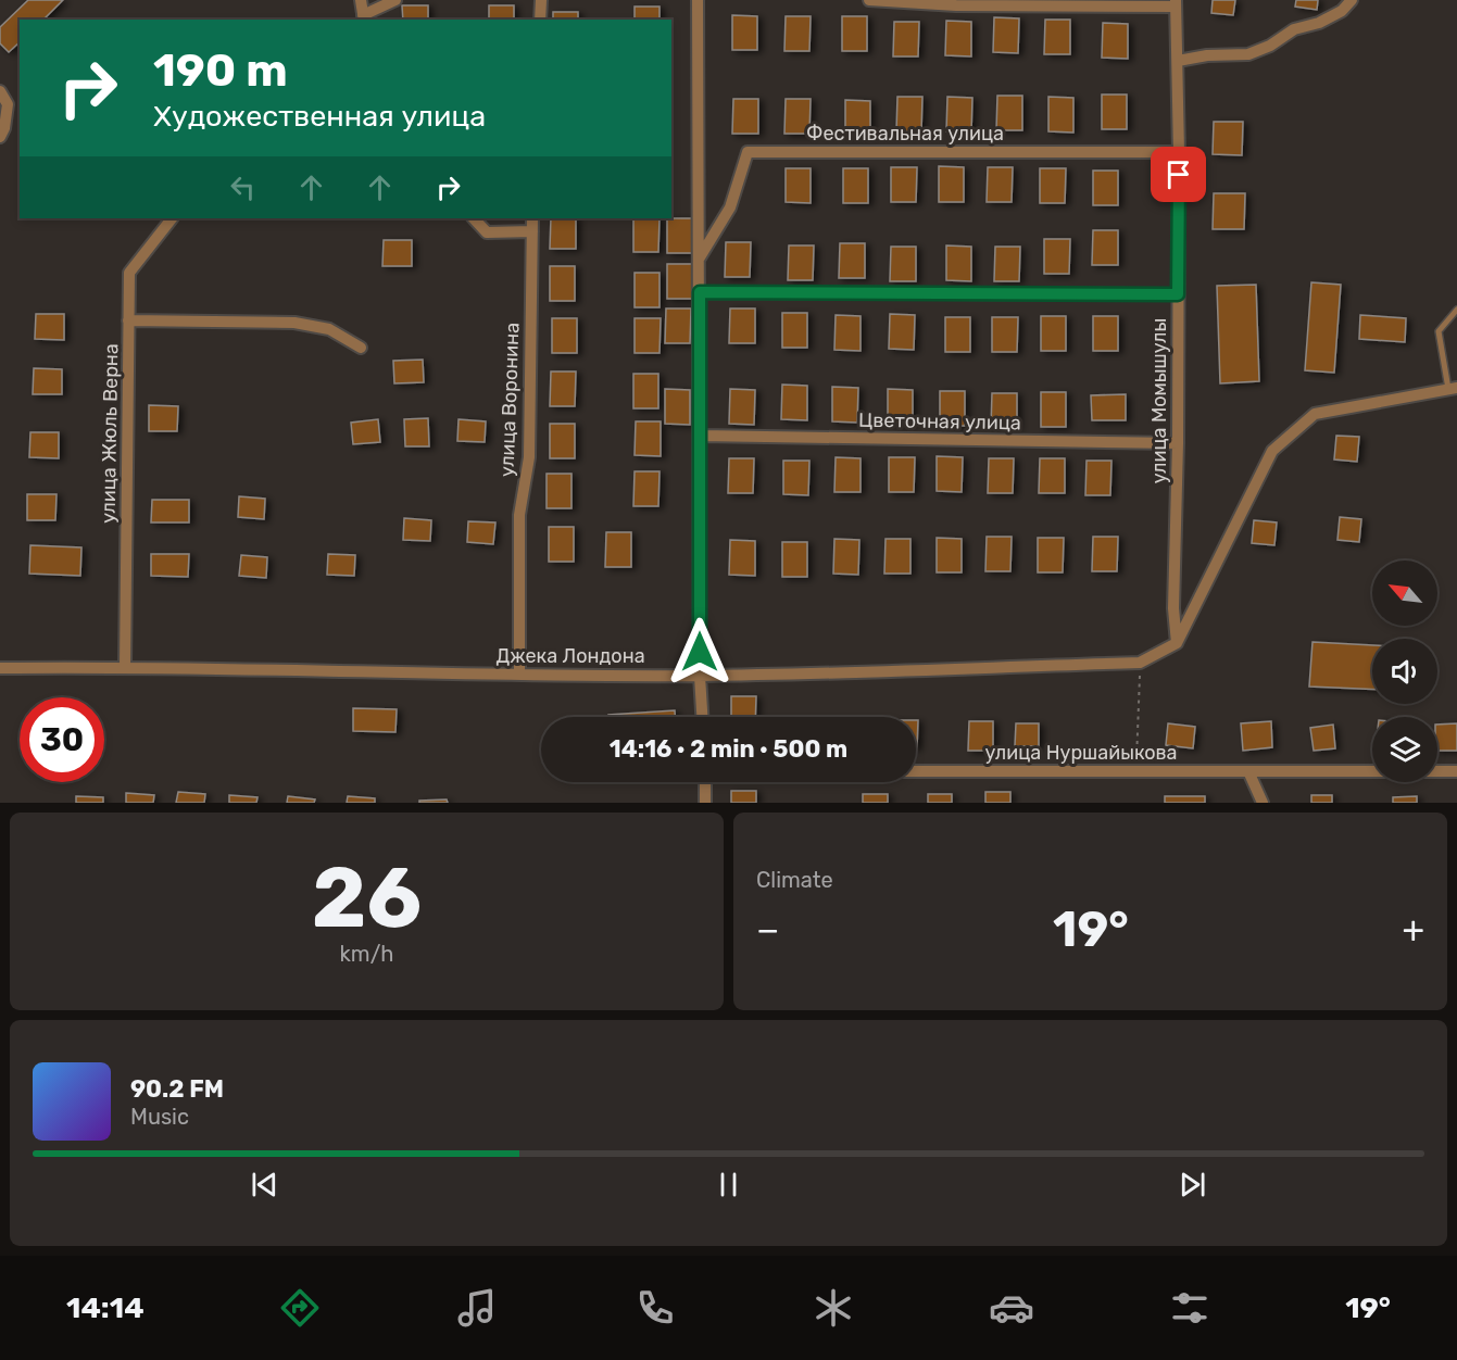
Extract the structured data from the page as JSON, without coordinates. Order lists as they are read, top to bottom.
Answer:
{
  "streets": {
    "street": [
      "Фестивальная улица",
      "улица Воронина",
      "улица Момышулы",
      "Цветочная улица",
      "улица Жюль Верна",
      "Джека Лондона",
      "улица Нуршайыкова"
    ]
  },
  "crossings": [
    ["Фестивальная улица", "улица Момышулы"],
    ["улица Воронина", "Джека Лондона"],
    ["улица Момышулы", "Цветочная улица"],
    ["улица Жюль Верна", "Джека Лондона"]
  ],
  "north": "top left",
  "page": {
    "turn": ["190 m", "Художественная улица"],
    "limit": "30",
    "trip": "14:16 · 2 min · 500 m",
    "tile": [
      ["26", "km/h"],
      "Climate"
    ],
    "heat": ["−", "19°", "+"],
    "song": ["90.2 FM", "Music"],
    "tabs": ["14:14", "19°"]
  }
}
